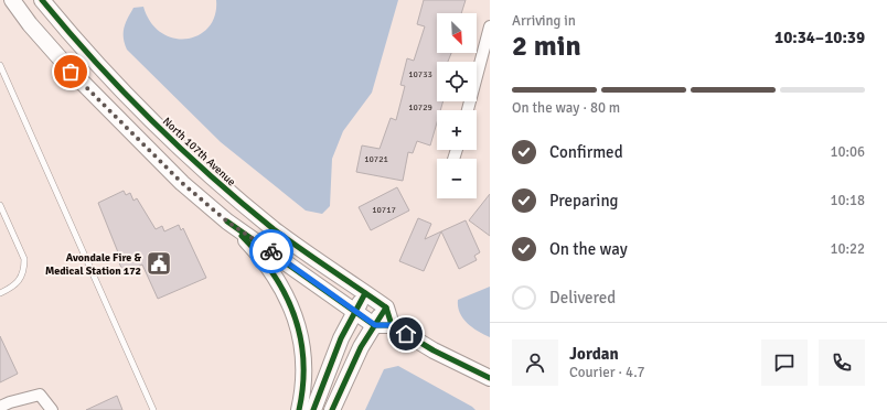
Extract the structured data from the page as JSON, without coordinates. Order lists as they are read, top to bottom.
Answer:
{
  "streets": {
    "main road": ["North 107th Avenue"]
  },
  "places": {
    "public building": ["Avondale Fire & Medical Station 172"]
  },
  "house_numbers": [
    "10733",
    "10729",
    "10721",
    "10717"
  ],
  "north": "bottom right",
  "page": {
    "heading": ["2 min", "Arriving in", "10:34–10:39"],
    "panel": ["Jordan", "Courier · 4.7"],
    "map_buttons": ["+", "−"],
    "bar": "On the way · 80 m",
    "list": [
      ["Confirmed", "10:06"],
      ["Preparing", "10:18"],
      ["On the way", "10:22"],
      "Delivered"
    ]
  }
}
